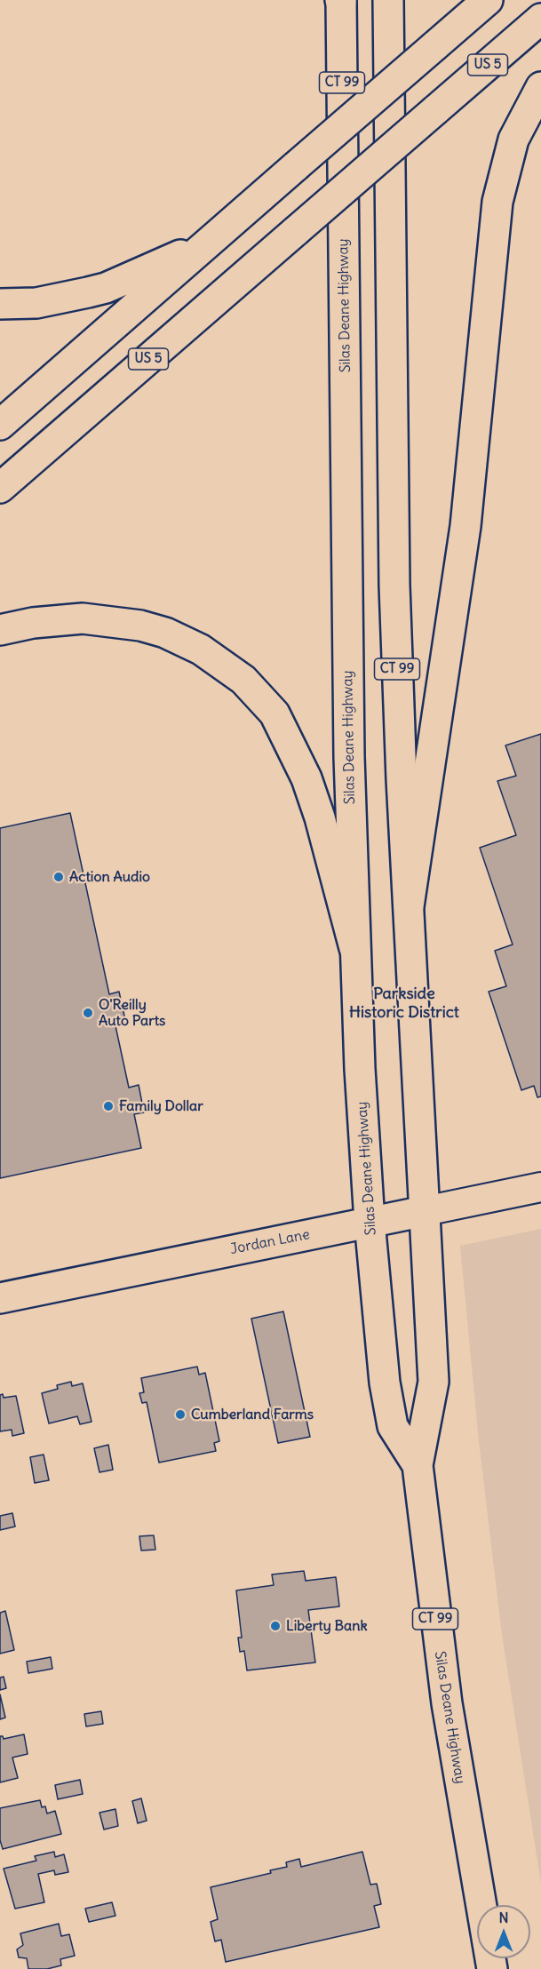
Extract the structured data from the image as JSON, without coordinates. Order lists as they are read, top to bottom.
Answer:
{
  "streets": {
    "main road": [
      "US 5",
      "CT 99",
      "Silas Deane Highway",
      "Jordan Lane"
    ]
  },
  "crossings": [
    ["Silas Deane Highway", "Jordan Lane"]
  ],
  "districts": ["Parkside Historic District"],
  "places": [
    "Action Audio",
    "O'Reilly Auto Parts",
    "Family Dollar",
    "Cumberland Farms",
    "Liberty Bank"
  ],
  "north": "top"
}
